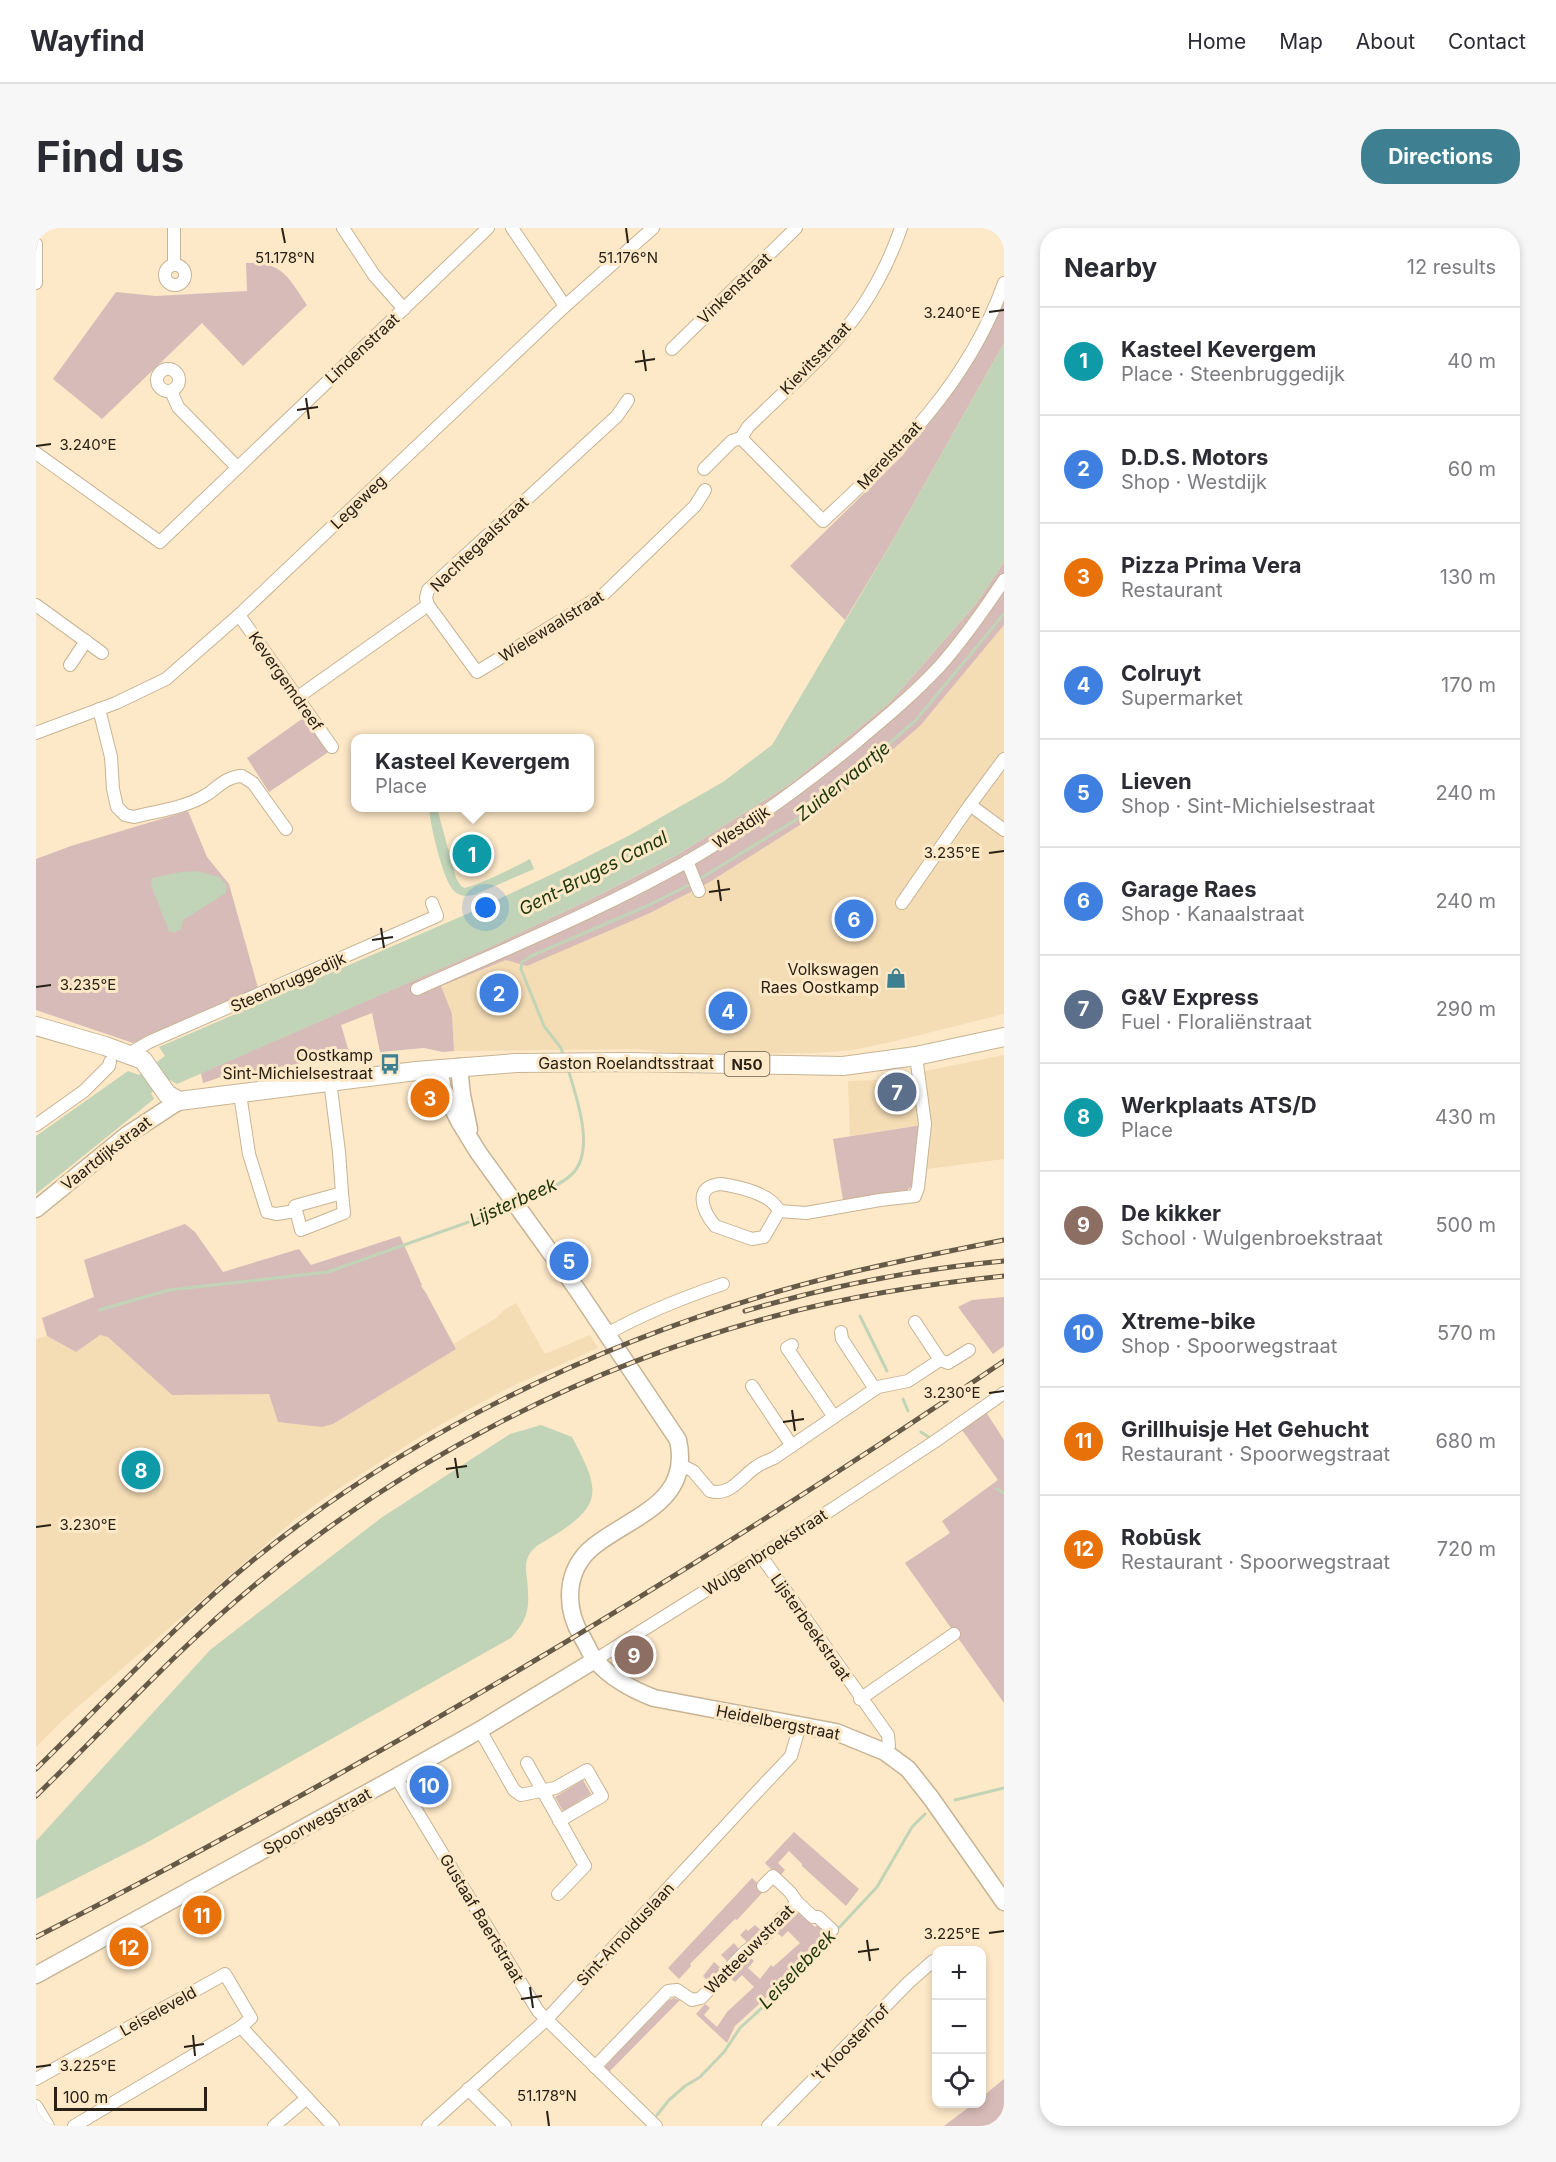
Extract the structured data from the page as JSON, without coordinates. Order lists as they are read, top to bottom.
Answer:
{
  "streets": {
    "main road": [
      "Gaston Roelandtsstraat",
      "N50",
      "Vaartdijkstraat",
      "Heidelbergstraat",
      "Spoorwegstraat"
    ],
    "street": [
      "Vinkenstraat",
      "Lindenstraat",
      "Kievitsstraat",
      "Merelstraat",
      "Legeweg",
      "Nachtegaalstraat",
      "Wielewaalstraat",
      "Kevergemdreef",
      "Westdijk",
      "Steenbruggedijk",
      "Wulgenbroekstraat",
      "Lijsterbeekstraat",
      "Gustaaf Baertstraat",
      "Sint-Arnolduslaan",
      "Watteeuwstraat",
      "Leiseleveld",
      "'t Kloosterhof"
    ]
  },
  "crossings": [
    ["Kievitsstraat", "Merelstraat"],
    ["Legeweg", "Kevergemdreef"],
    ["Nachtegaalstraat", "Wielewaalstraat"],
    ["Nachtegaalstraat", "Kevergemdreef"],
    ["Gaston Roelandtsstraat", "N50"],
    ["N50", "Vaartdijkstraat"],
    ["Wulgenbroekstraat", "Lijsterbeekstraat"],
    ["Wulgenbroekstraat", "Heidelbergstraat"],
    ["Wulgenbroekstraat", "Spoorwegstraat"],
    ["Lijsterbeekstraat", "Heidelbergstraat"],
    ["Heidelbergstraat", "Spoorwegstraat"],
    ["Heidelbergstraat", "Sint-Arnolduslaan"],
    ["Spoorwegstraat", "Gustaaf Baertstraat"],
    ["Gustaaf Baertstraat", "Sint-Arnolduslaan"],
    ["Gustaaf Baertstraat", "Watteeuwstraat"]
  ],
  "water": [
    "Zuidervaartje",
    "Gent-Bruges Canal",
    "Lijsterbeek",
    "Leiselebeek"
  ],
  "places": {
    "shop": ["Volkswagen Raes Oostkamp"],
    "bus stop": ["Oostkamp Sint-Michielsestraat"]
  },
  "scale_bar": "100 m",
  "page": {
    "header": "Wayfind",
    "nav": [
      "Home",
      "Map",
      "About",
      "Contact"
    ],
    "buttons": "Directions",
    "title": "Find us",
    "heading": ["Nearby", "12 results"],
    "list": [
      {
        "mark": "1",
        "name": "Kasteel Kevergem",
        "note": "Place · Steenbruggedijk",
        "value": "40 m"
      },
      {
        "mark": "2",
        "name": "D.D.S. Motors",
        "note": "Shop · Westdijk",
        "value": "60 m"
      },
      {
        "mark": "3",
        "name": "Pizza Prima Vera",
        "note": "Restaurant",
        "value": "130 m"
      },
      {
        "mark": "4",
        "name": "Colruyt",
        "note": "Supermarket",
        "value": "170 m"
      },
      {
        "mark": "5",
        "name": "Lieven",
        "note": "Shop · Sint-Michielsestraat",
        "value": "240 m"
      },
      {
        "mark": "6",
        "name": "Garage Raes",
        "note": "Shop · Kanaalstraat",
        "value": "240 m"
      },
      {
        "mark": "7",
        "name": "G&V Express",
        "note": "Fuel · Floraliënstraat",
        "value": "290 m"
      },
      {
        "mark": "8",
        "name": "Werkplaats ATS/D",
        "note": "Place",
        "value": "430 m"
      },
      {
        "mark": "9",
        "name": "De kikker",
        "note": "School · Wulgenbroekstraat",
        "value": "500 m"
      },
      {
        "mark": "10",
        "name": "Xtreme-bike",
        "note": "Shop · Spoorwegstraat",
        "value": "570 m"
      },
      {
        "mark": "11",
        "name": "Grillhuisje Het Gehucht",
        "note": "Restaurant · Spoorwegstraat",
        "value": "680 m"
      },
      {
        "mark": "12",
        "name": "Robūsk",
        "note": "Restaurant · Spoorwegstraat",
        "value": "720 m"
      }
    ],
    "popup": ["Kasteel Kevergem", "Place"],
    "pins": [
      "1",
      "6",
      "2",
      "4",
      "7",
      "3",
      "5",
      "8",
      "9",
      "10",
      "11",
      "12"
    ],
    "map_buttons": ["+", "−"],
    "scale": "100 m"
  },
  "coordinates": [
    "51.178°N",
    "51.176°N",
    "3.240°E",
    "3.235°E",
    "3.230°E",
    "3.225°E"
  ]
}
